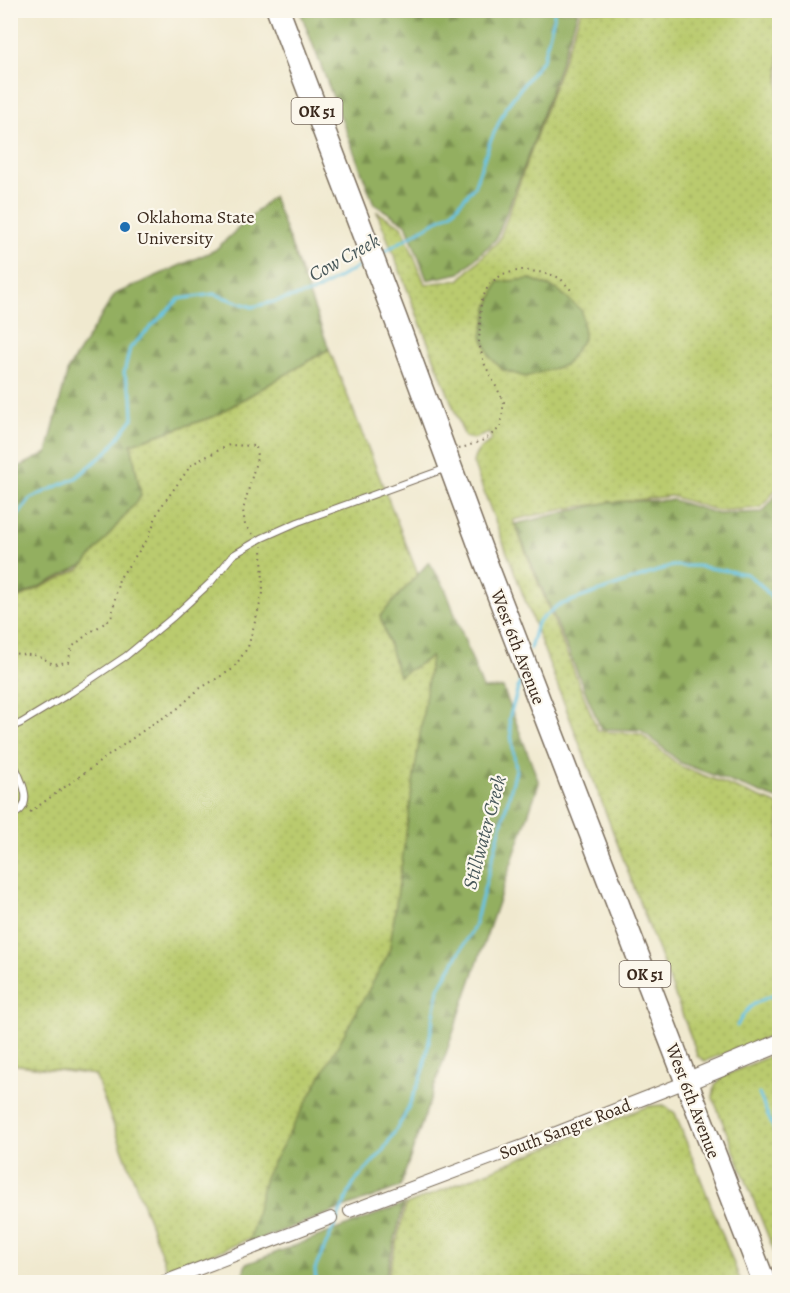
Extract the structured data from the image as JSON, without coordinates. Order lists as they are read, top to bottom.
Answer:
{
  "streets": {
    "highway": ["OK 51", "West 6th Avenue"],
    "street": ["South Sangre Road"]
  },
  "crossings": [
    ["West 6th Avenue", "South Sangre Road"]
  ],
  "water": ["Cow Creek", "Stillwater Creek"],
  "places": ["Oklahoma State University"]
}
